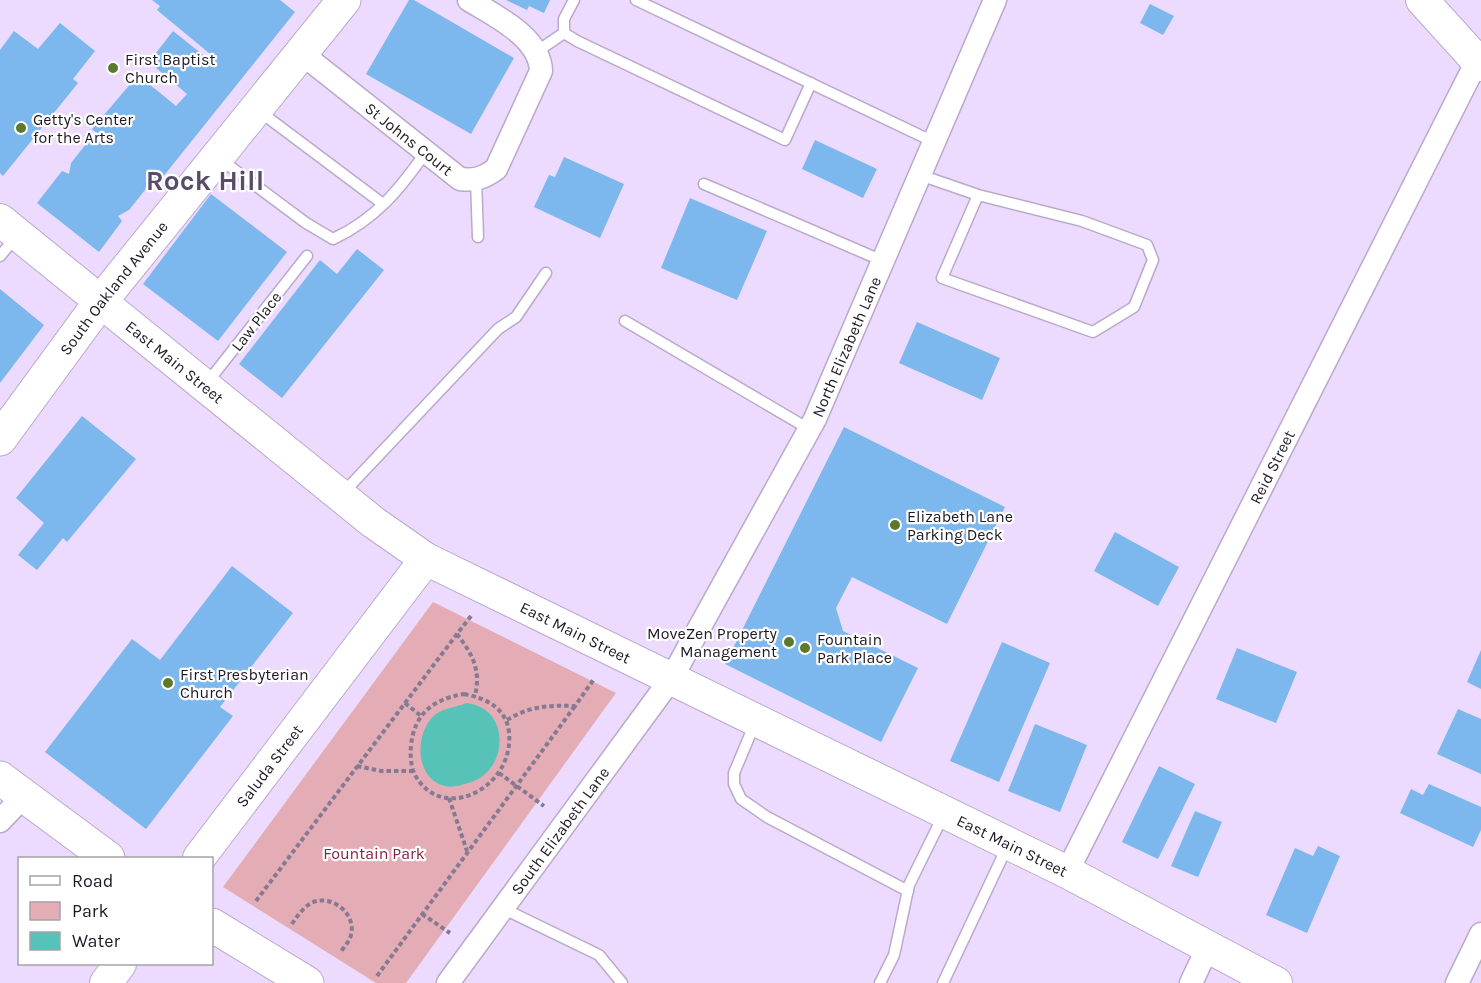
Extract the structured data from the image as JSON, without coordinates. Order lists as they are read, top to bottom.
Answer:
{
  "streets": {
    "main road": ["South Oakland Avenue"],
    "street": [
      "St Johns Court",
      "North Elizabeth Lane",
      "East Main Street",
      "Reid Street",
      "Saluda Street",
      "South Elizabeth Lane"
    ],
    "lane": ["Law Place"]
  },
  "crossings": [
    ["St Johns Court", "South Oakland Avenue"],
    ["South Oakland Avenue", "East Main Street"],
    ["Law Place", "East Main Street"],
    ["North Elizabeth Lane", "East Main Street"],
    ["North Elizabeth Lane", "South Elizabeth Lane"],
    ["East Main Street", "Reid Street"],
    ["East Main Street", "Saluda Street"],
    ["East Main Street", "South Elizabeth Lane"]
  ],
  "districts": ["Rock Hill"],
  "parks": ["Fountain Park"],
  "places": [
    "First Baptist Church",
    "Getty's Center for the Arts",
    "Elizabeth Lane Parking Deck",
    "MoveZen Property Management",
    "Fountain Park Place",
    "First Presbyterian Church"
  ],
  "legend": ["Road", "Park", "Water"]
}
